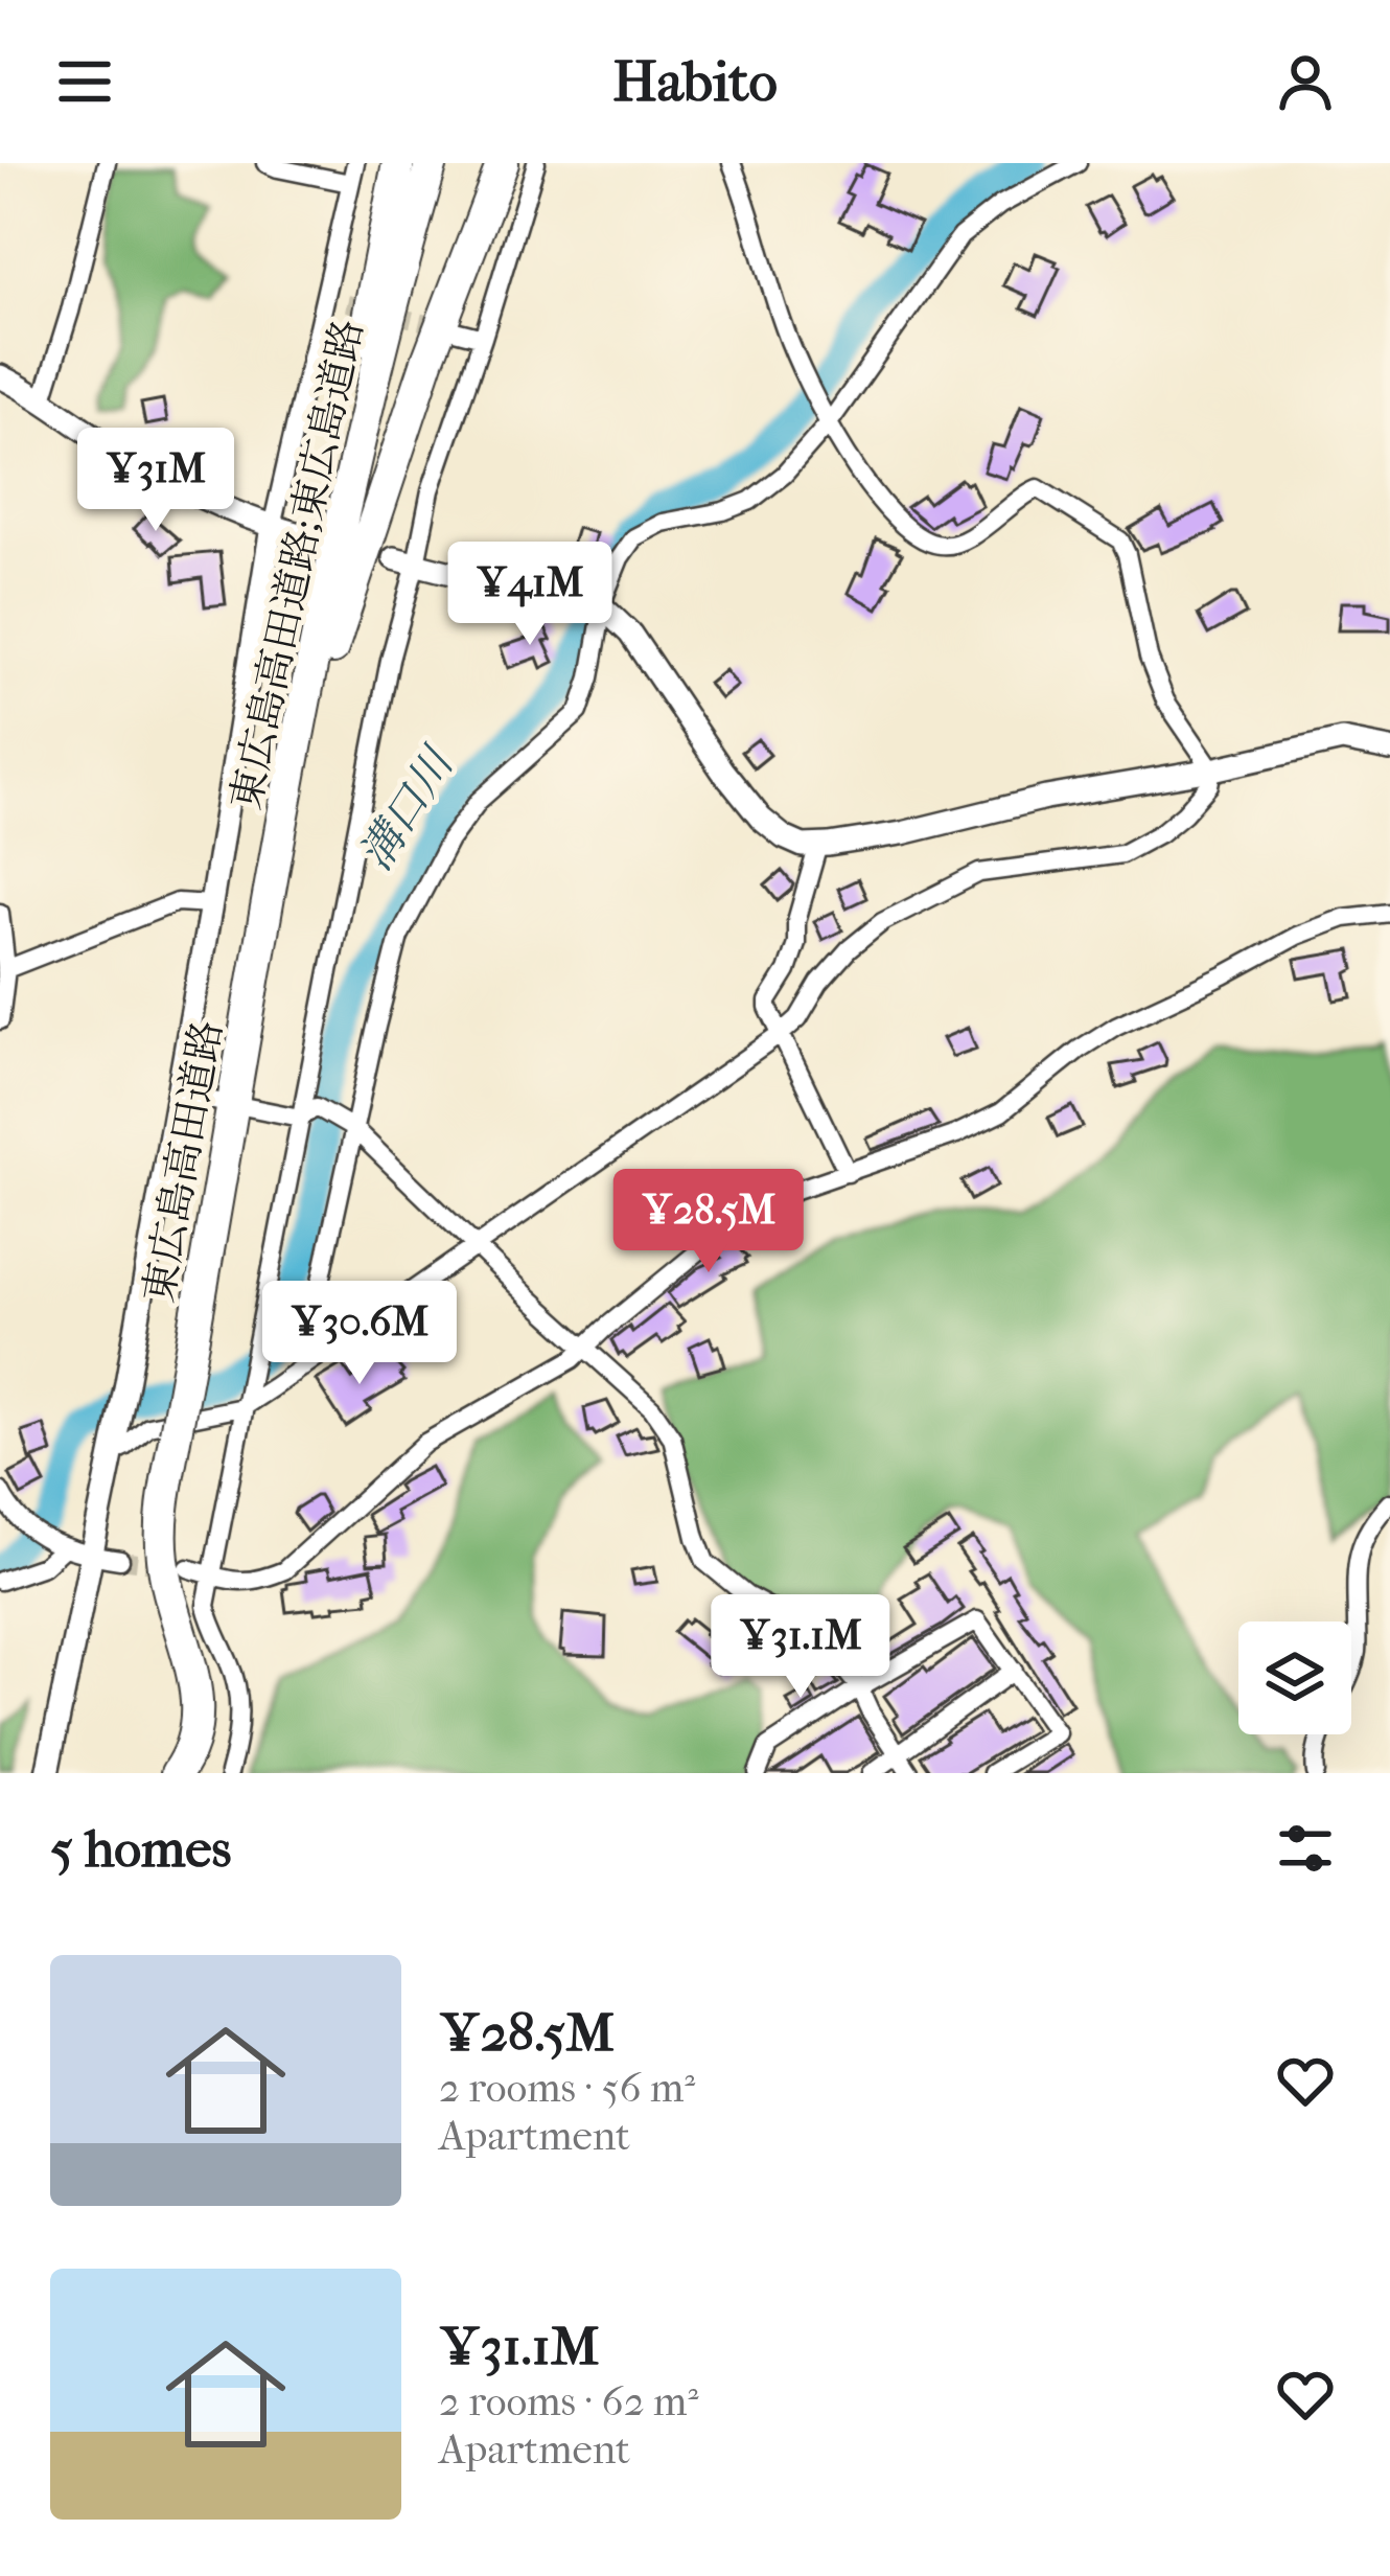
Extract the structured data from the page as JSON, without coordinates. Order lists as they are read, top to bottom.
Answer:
{
  "streets": {
    "highway": ["東広島高田道路;東広島道路", "東広島高田道路"]
  },
  "crossings": [
    ["東広島高田道路;東広島道路", "東広島高田道路"]
  ],
  "water": ["溝口川"],
  "page": {
    "header": "Habito",
    "price": [
      "¥31M",
      "¥41M",
      "¥28.5M",
      "¥30.6M",
      "¥31.1M"
    ],
    "heading": "5 homes",
    "list": [
      {
        "name": "¥28.5M",
        "note": "2 rooms · 56 m² · Apartment"
      },
      {
        "name": "¥31.1M",
        "note": "2 rooms · 62 m² · Apartment"
      }
    ]
  }
}
